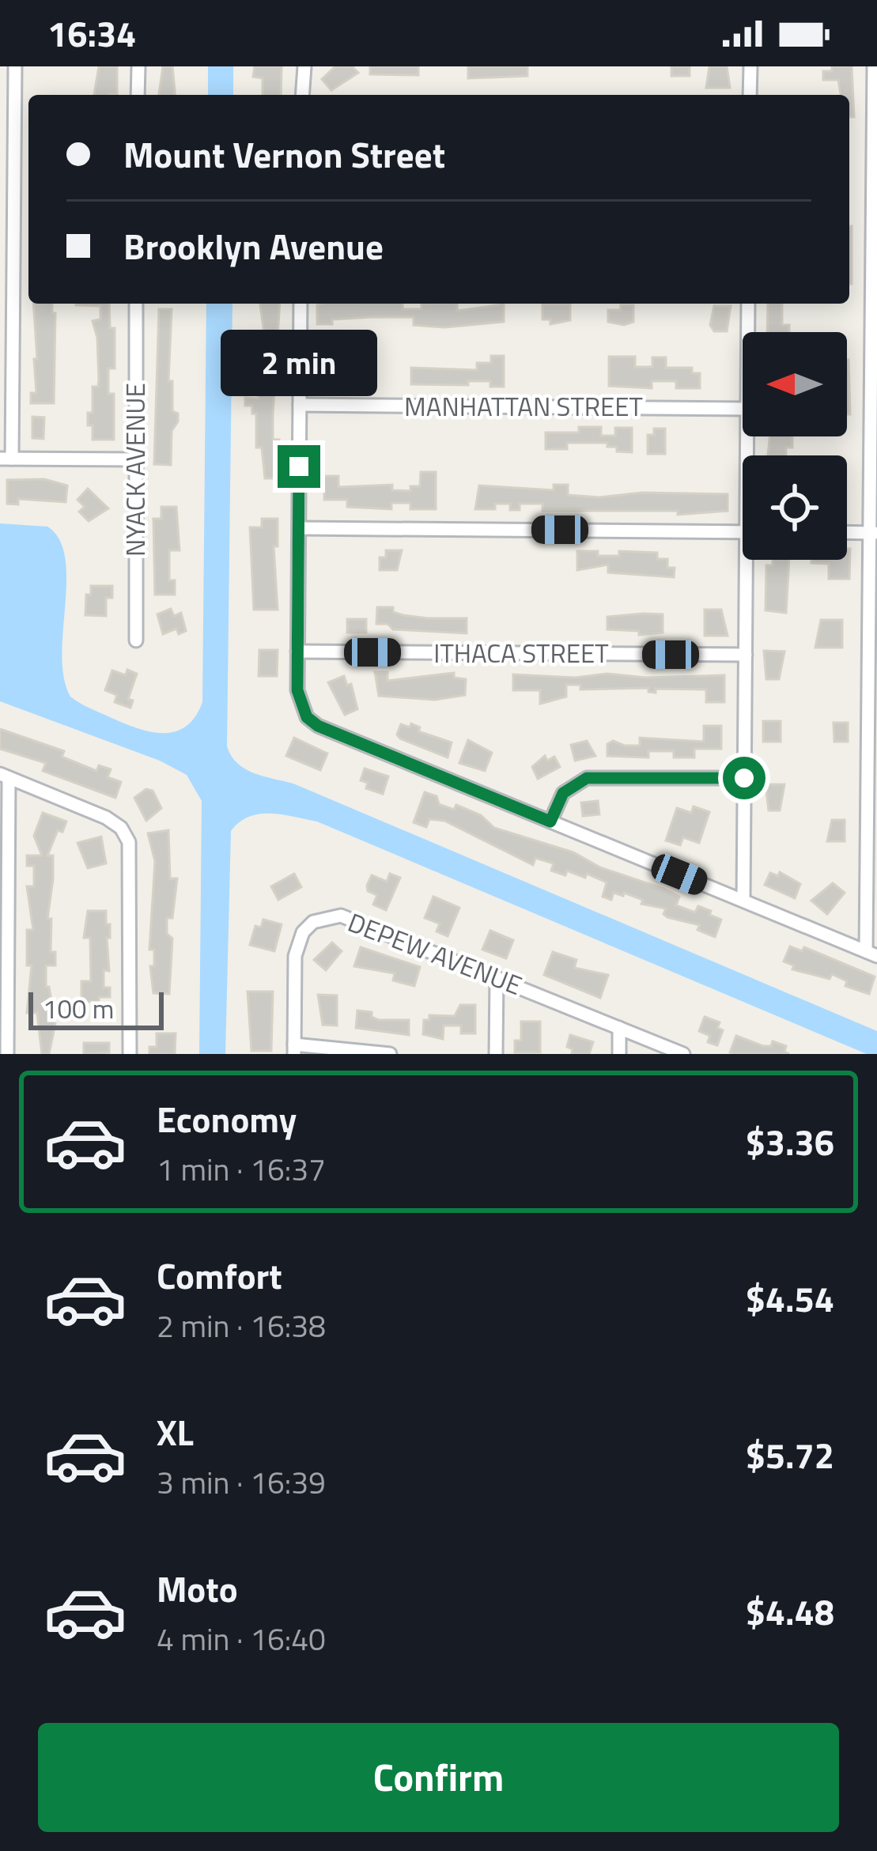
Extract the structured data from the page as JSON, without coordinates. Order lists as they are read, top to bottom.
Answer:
{
  "streets": {
    "street": [
      "MANHATTAN STREET",
      "NYACK AVENUE",
      "ITHACA STREET",
      "DEPEW AVENUE"
    ]
  },
  "scale_bar": "100 m",
  "north": "left",
  "page": {
    "status": "16:34",
    "banner": ["Mount Vernon Street", "Brooklyn Avenue"],
    "bubble": "2 min",
    "scale": "100 m",
    "list": [
      {
        "name": "Economy",
        "note": "1 min · 16:37",
        "value": "$3.36"
      },
      {
        "name": "Comfort",
        "note": "2 min · 16:38",
        "value": "$4.54"
      },
      {
        "name": "XL",
        "note": "3 min · 16:39",
        "value": "$5.72"
      },
      {
        "name": "Moto",
        "note": "4 min · 16:40",
        "value": "$4.48"
      }
    ],
    "buttons": "Confirm"
  }
}
